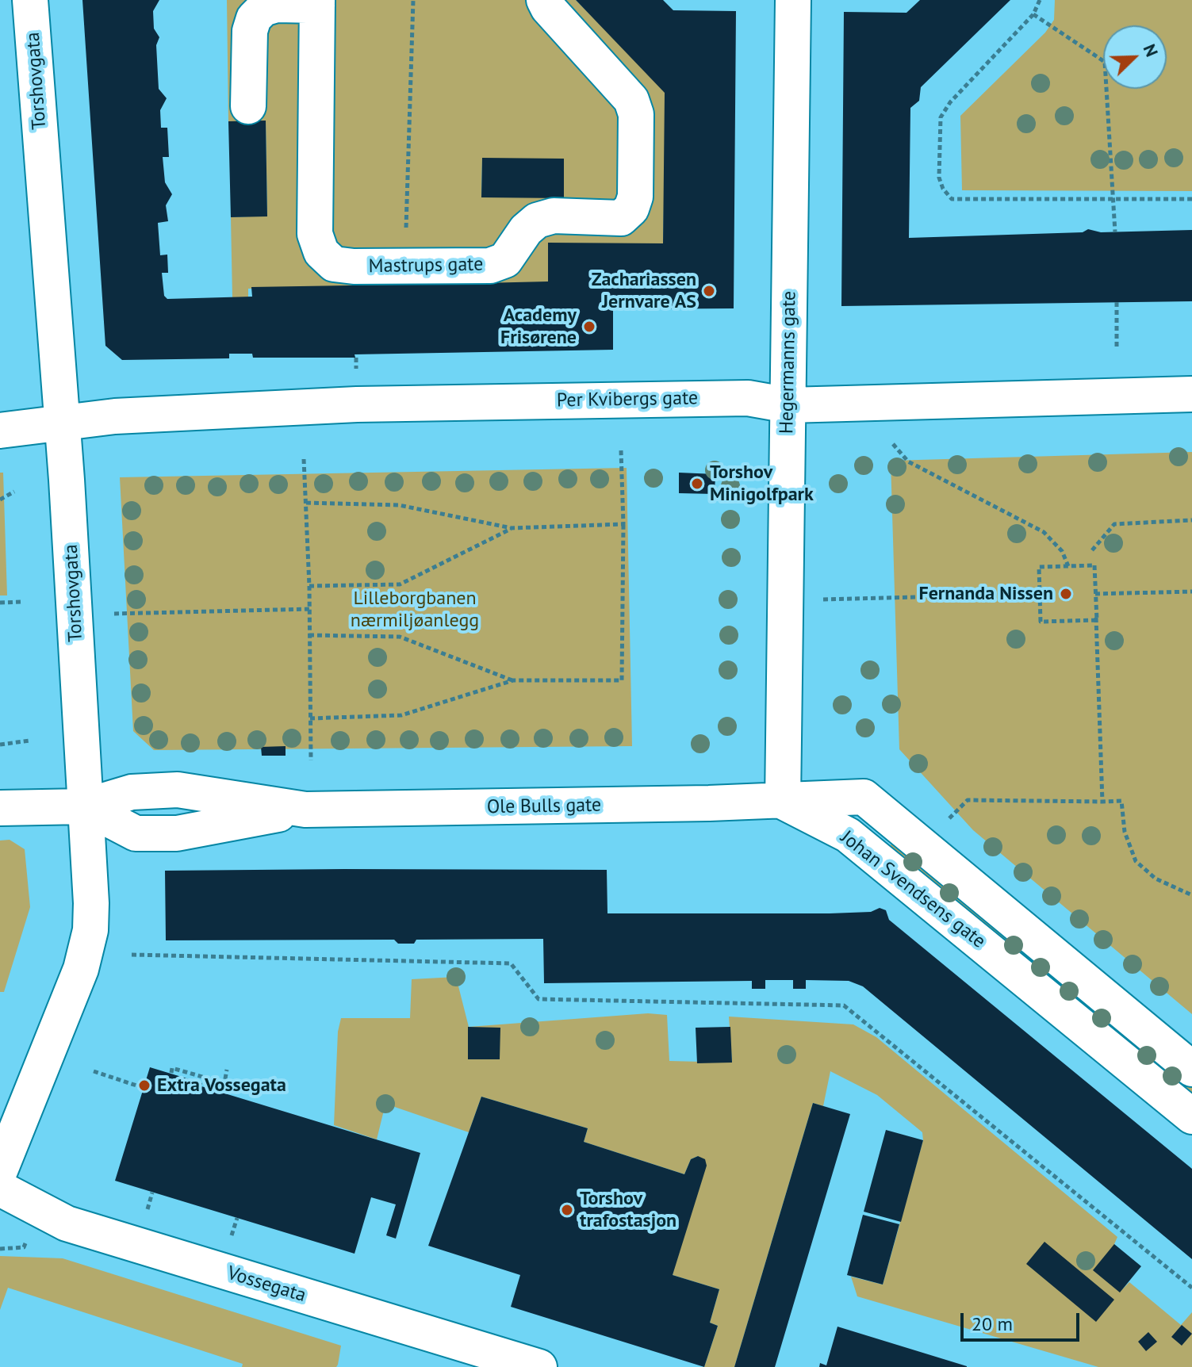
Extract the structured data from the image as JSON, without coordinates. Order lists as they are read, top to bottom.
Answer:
{
  "streets": {
    "street": [
      "Torshovgata",
      "Mastrups gate",
      "Hegermanns gate",
      "Per Kvibergs gate",
      "Ole Bulls gate",
      "Johan Svendsens gate",
      "Vossegata"
    ]
  },
  "crossings": [
    ["Torshovgata", "Per Kvibergs gate"],
    ["Torshovgata", "Ole Bulls gate"],
    ["Hegermanns gate", "Per Kvibergs gate"],
    ["Hegermanns gate", "Ole Bulls gate"],
    ["Hegermanns gate", "Johan Svendsens gate"],
    ["Ole Bulls gate", "Johan Svendsens gate"]
  ],
  "parks": ["Lilleborgbanen nærmiljøanlegg"],
  "places": [
    "Zachariassen Jernvare AS",
    "Academy Frisørene",
    "Torshov Minigolfpark",
    "Fernanda Nissen",
    "Extra Vossegata",
    "Torshov trafostasjon"
  ],
  "scale_bar": "20 m",
  "north": "top right"
}
